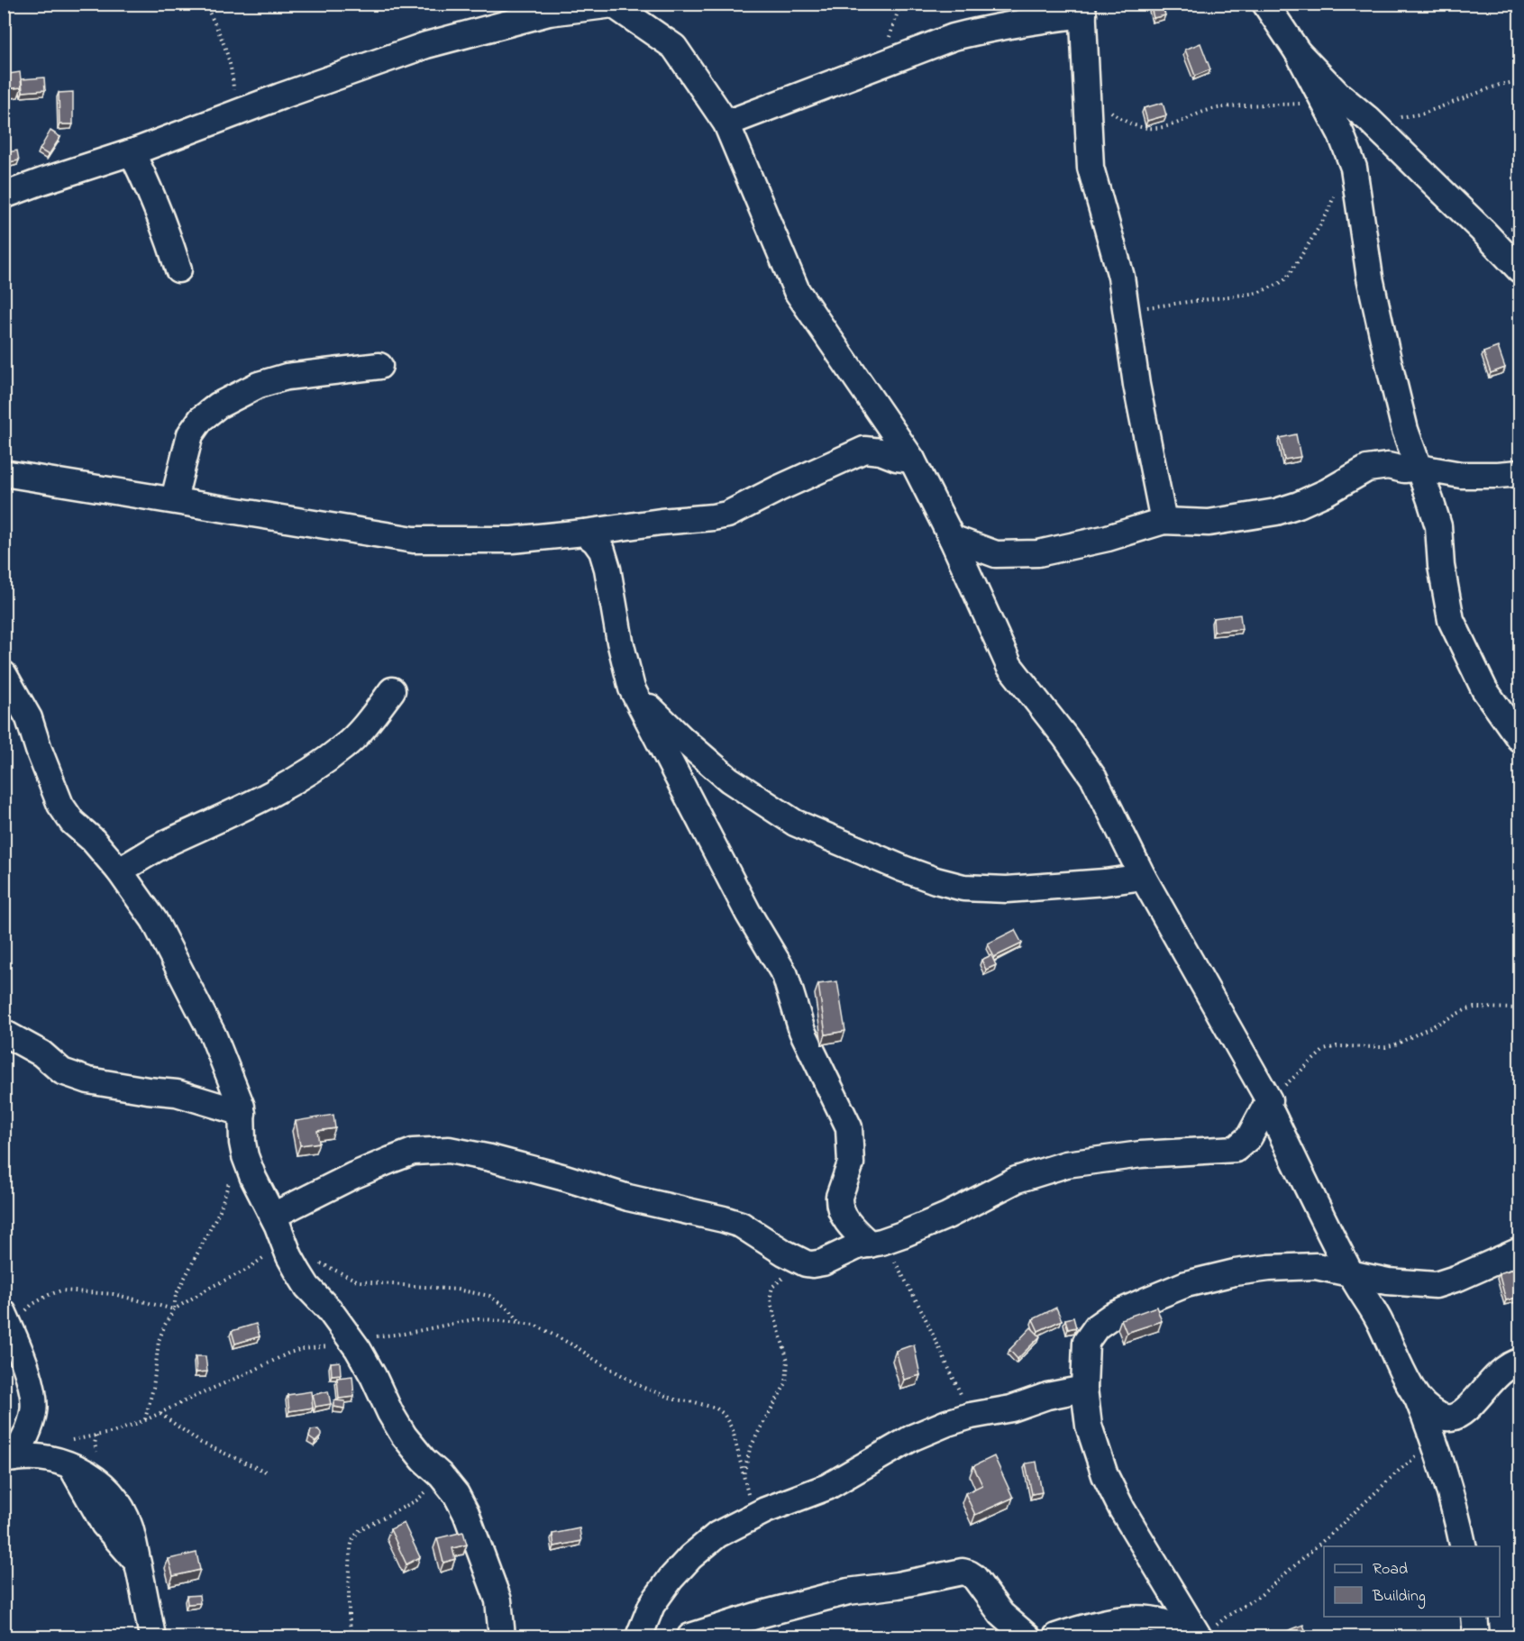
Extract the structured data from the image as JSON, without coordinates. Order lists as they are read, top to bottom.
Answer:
{
  "legend": ["Road", "Building"]
}
